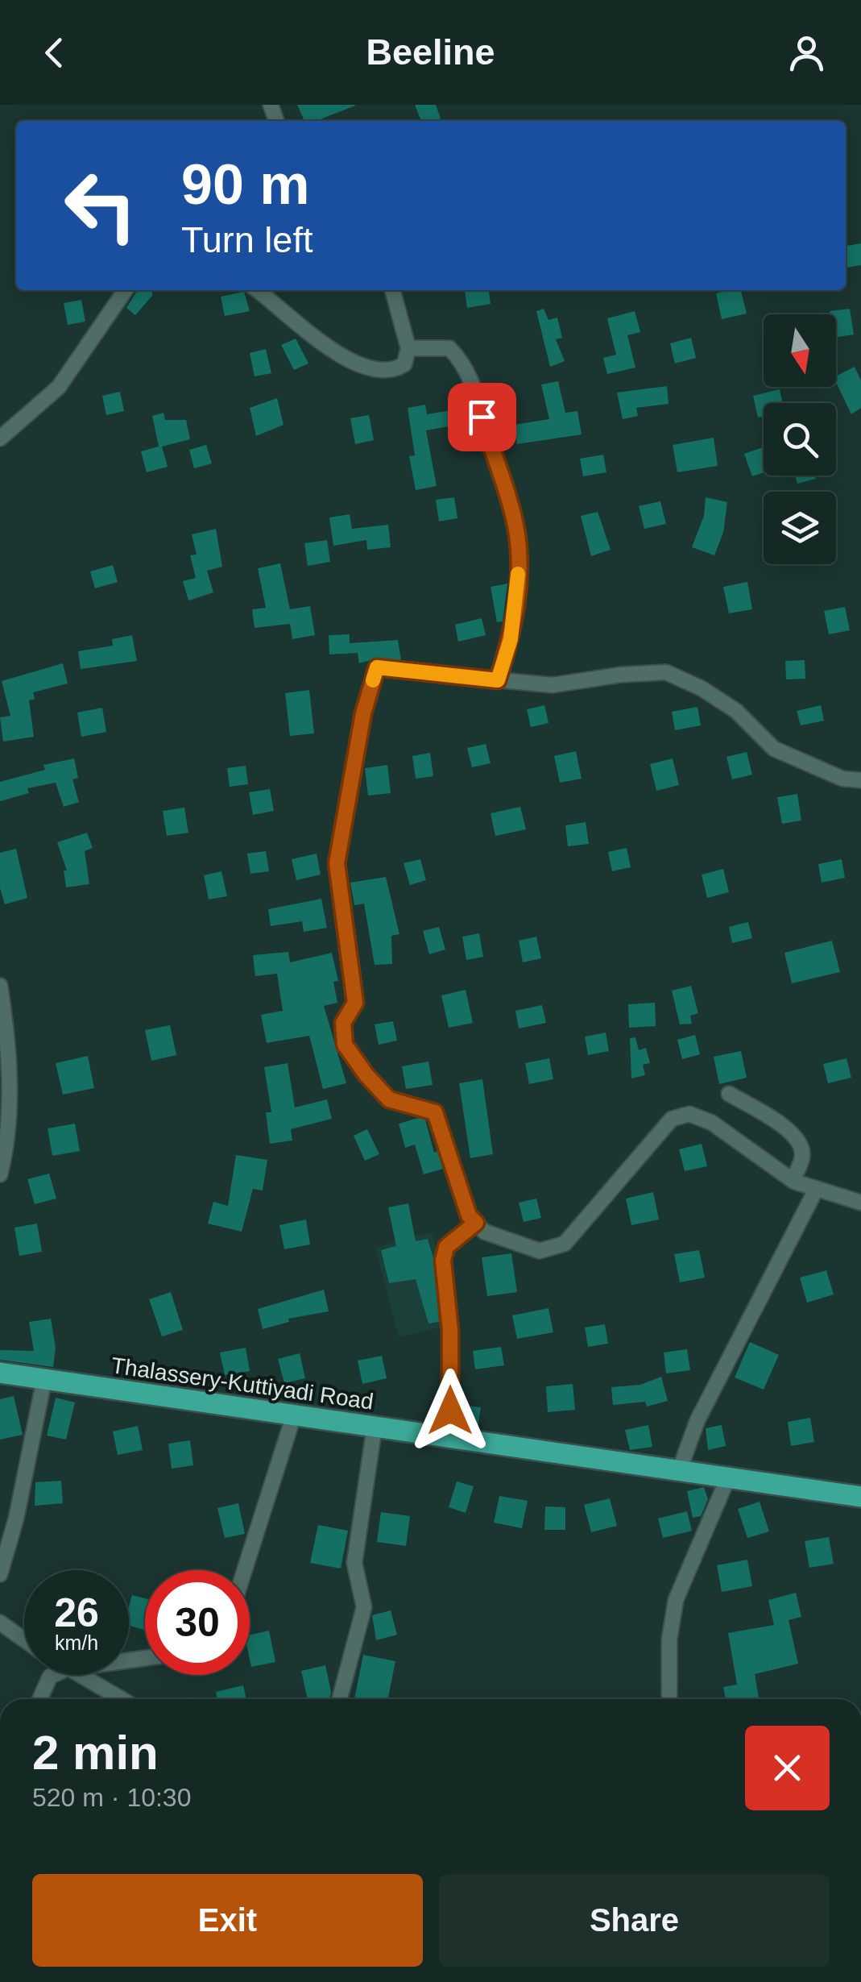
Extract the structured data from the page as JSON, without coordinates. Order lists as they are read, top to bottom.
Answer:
{
  "streets": {
    "main road": ["Thalassery-Kuttiyadi Road"]
  },
  "north": "bottom",
  "page": {
    "header": "Beeline",
    "turn": ["90 m", "Turn left"],
    "speed": "26 km/h",
    "limit": "30",
    "heading": ["2 min", "520 m · 10:30"],
    "buttons": ["Exit", "Share"]
  }
}
